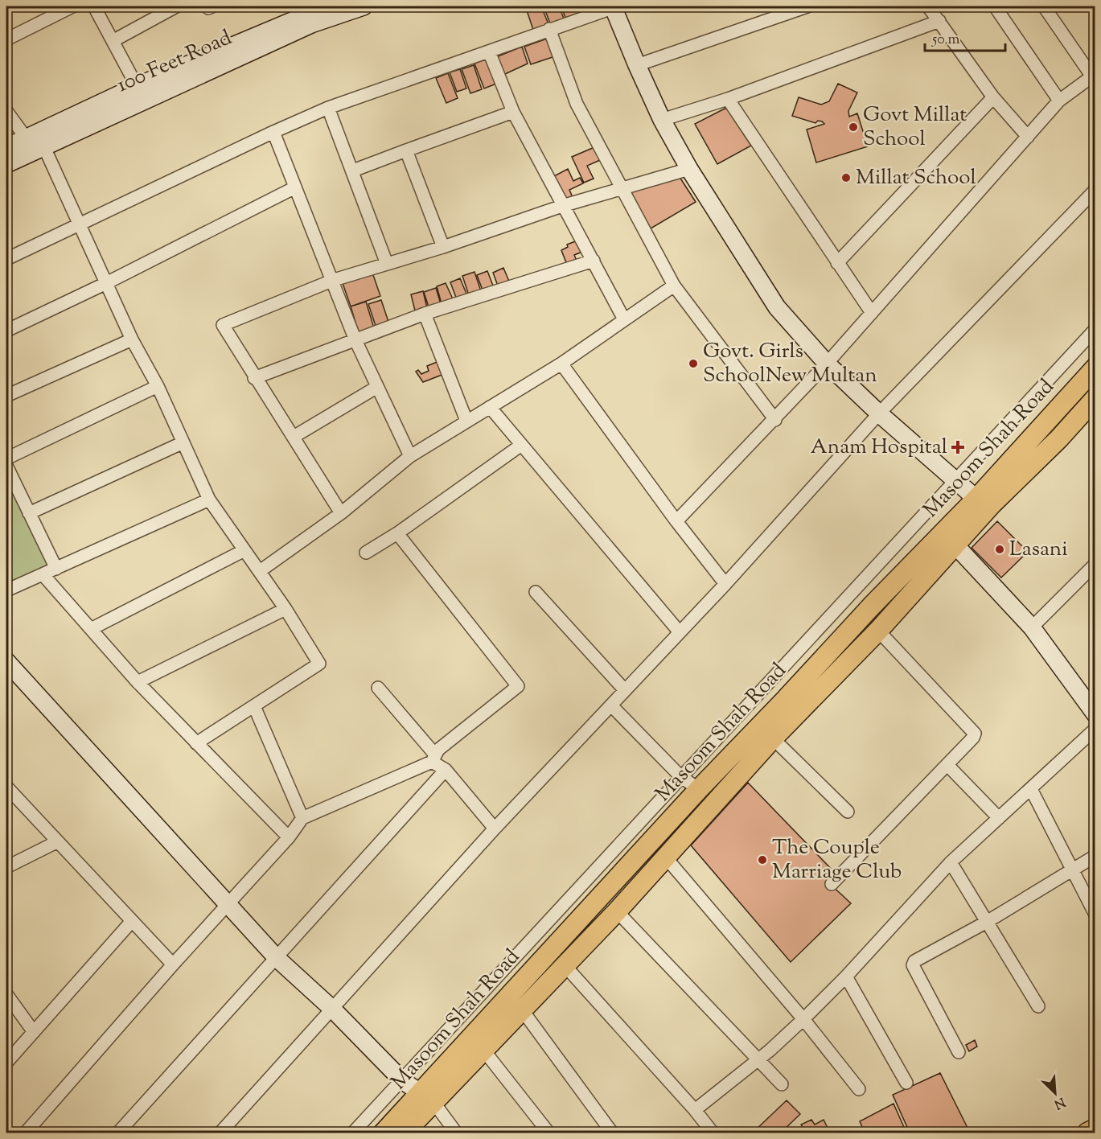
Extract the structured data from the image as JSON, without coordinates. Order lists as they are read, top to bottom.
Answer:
{
  "streets": {
    "main road": ["100 Feet Road", "Masoom Shah Road"]
  },
  "places": {
    "other": [
      "Govt Millat School",
      "Millat School",
      "Govt. Girls SchoolNew Multan",
      "Lasani",
      "The Couple Marriage Club"
    ],
    "health": ["Anam Hospital"]
  },
  "scale_bar": "50 m",
  "north": "bottom right"
}
